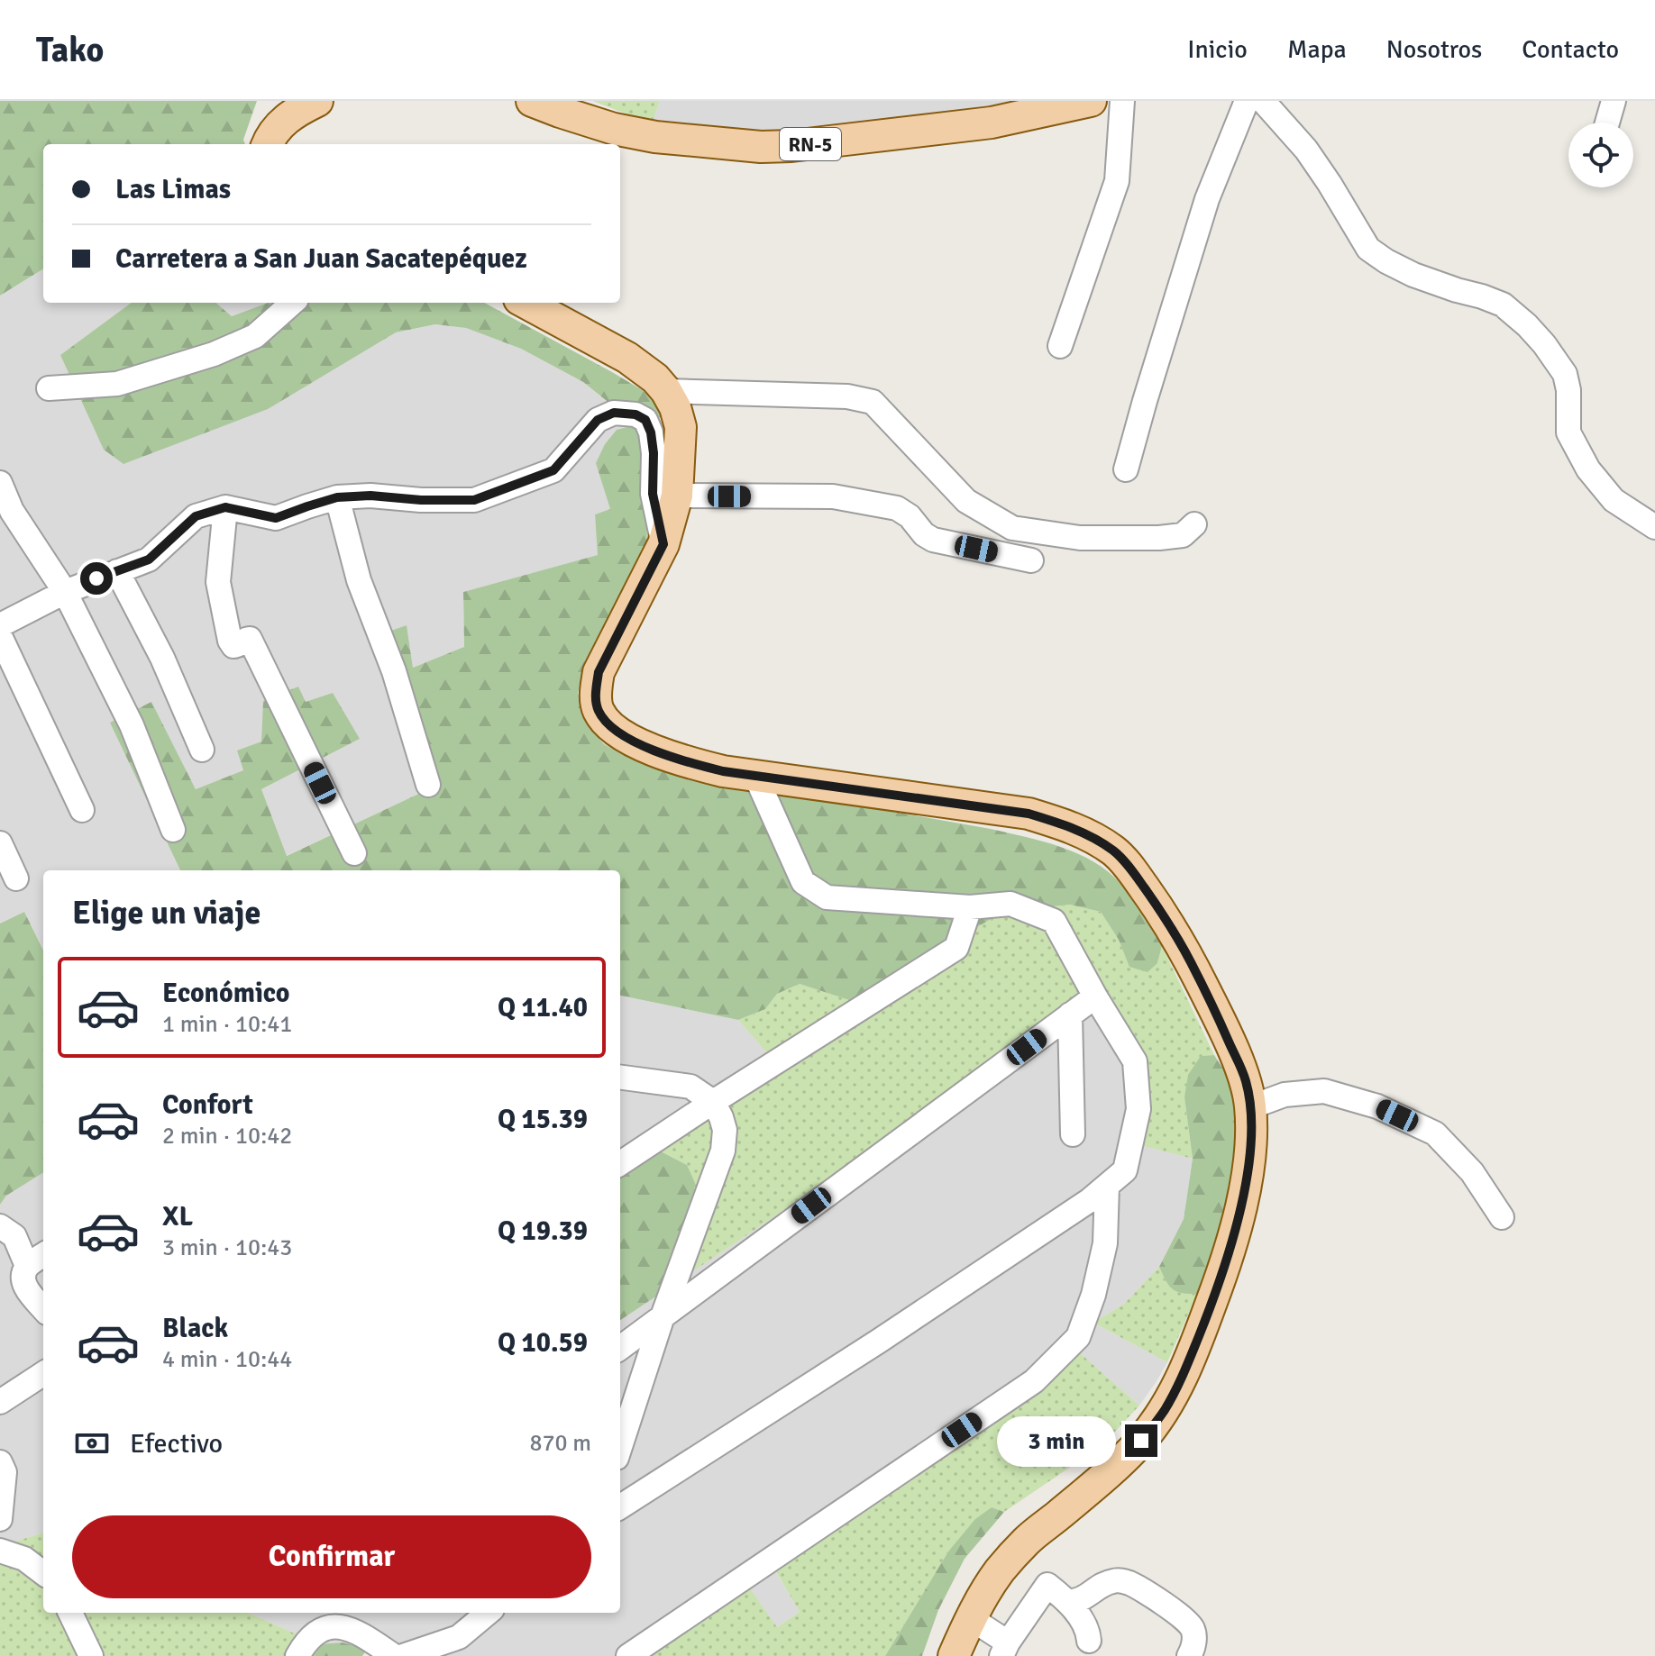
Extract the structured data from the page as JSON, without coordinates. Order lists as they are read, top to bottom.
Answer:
{
  "streets": {
    "main road": ["RN-5"]
  },
  "page": {
    "header": "Tako",
    "nav": [
      "Inicio",
      "Mapa",
      "Nosotros",
      "Contacto"
    ],
    "banner": ["Las Limas", "Carretera a San Juan Sacatepéquez"],
    "heading": "Elige un viaje",
    "list": [
      {
        "name": "Económico",
        "note": "1 min · 10:41",
        "value": "Q 11.40"
      },
      {
        "name": "Confort",
        "note": "2 min · 10:42",
        "value": "Q 15.39"
      },
      {
        "name": "XL",
        "note": "3 min · 10:43",
        "value": "Q 19.39"
      },
      {
        "name": "Black",
        "note": "4 min · 10:44",
        "value": "Q 10.59"
      }
    ],
    "pay": ["Efectivo", "870 m"],
    "bubble": "3 min",
    "buttons": "Confirmar"
  }
}
